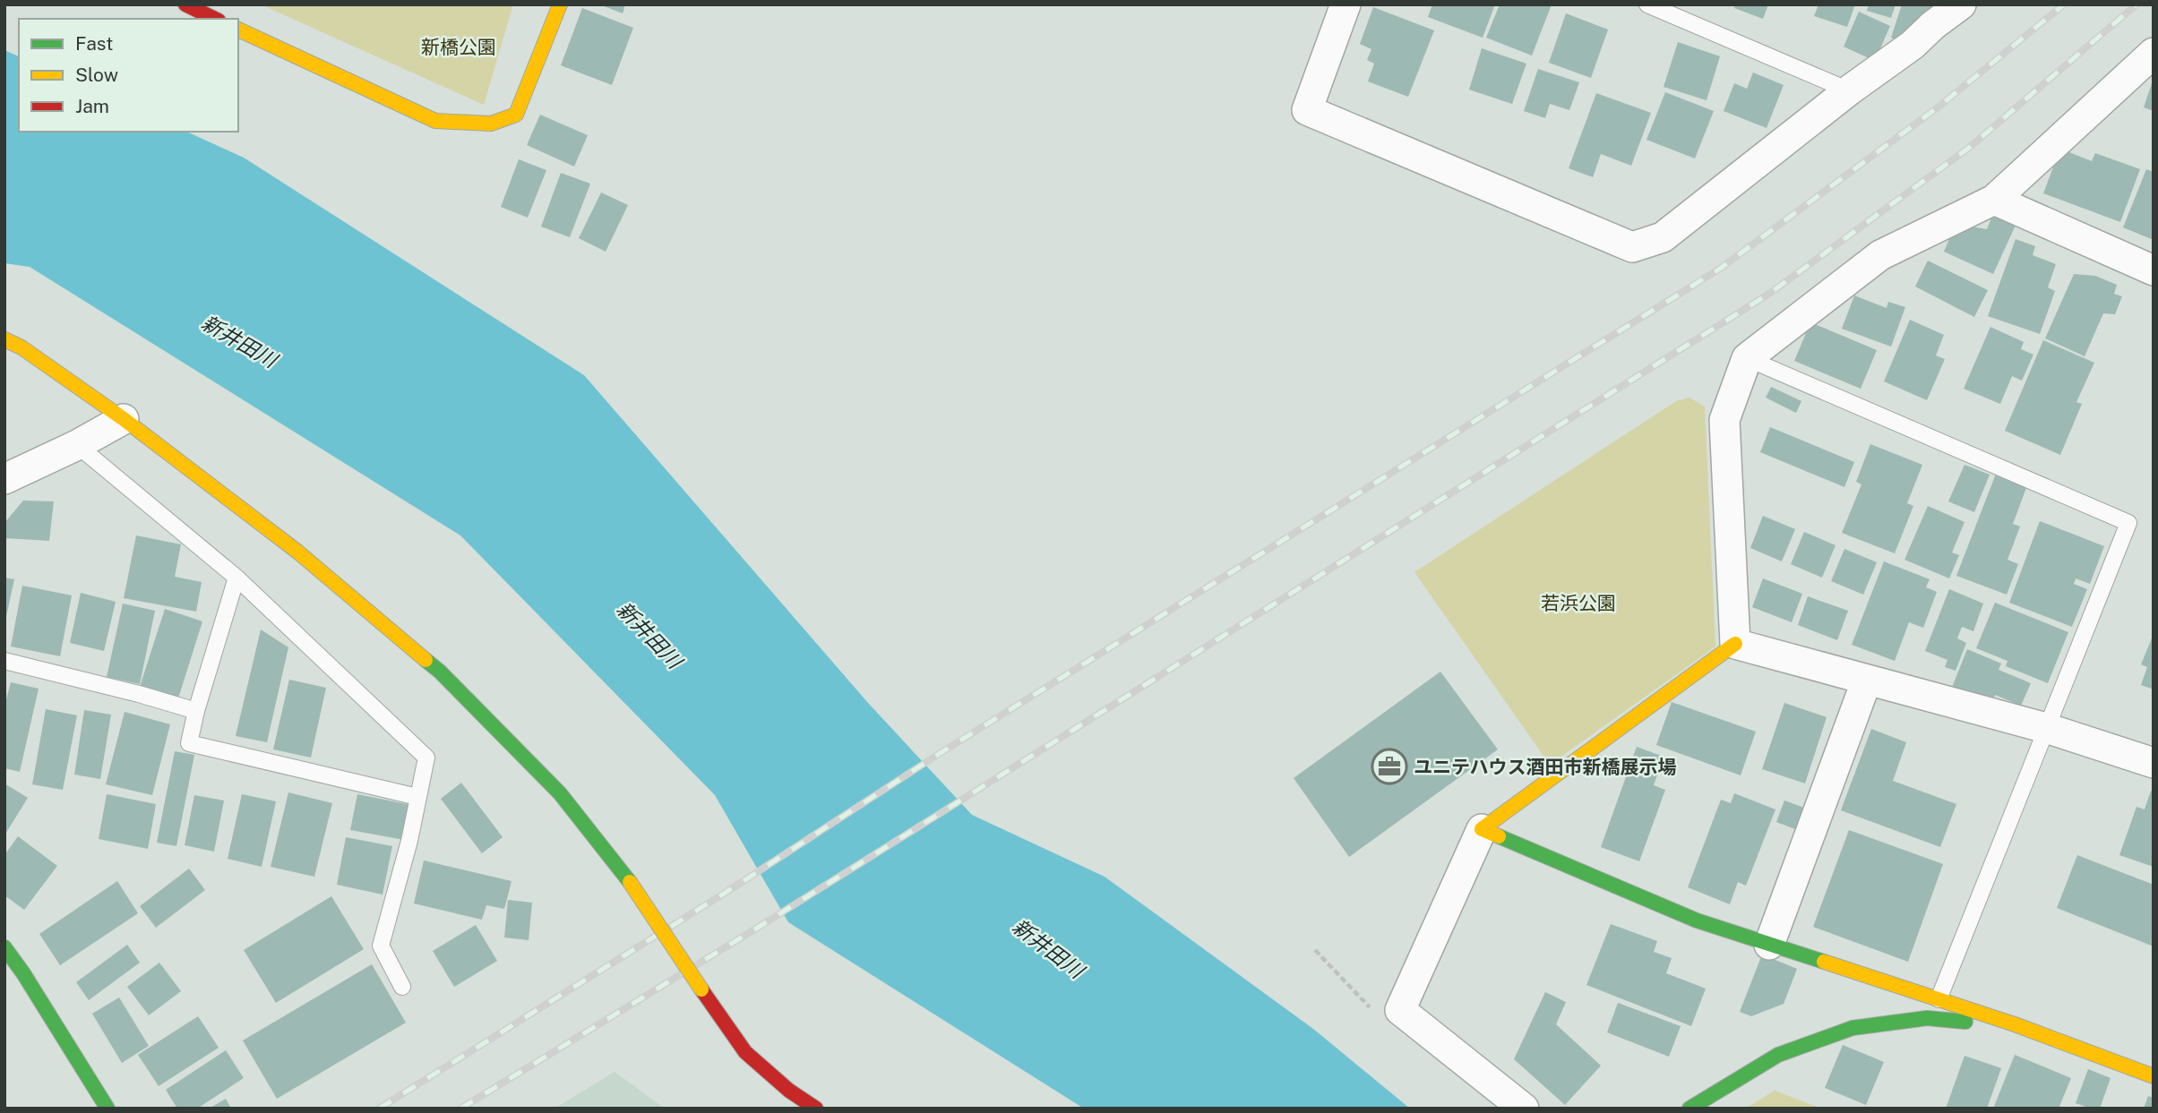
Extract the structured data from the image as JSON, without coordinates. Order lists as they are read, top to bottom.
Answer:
{
  "water": ["新井田川"],
  "parks": ["新橋公園", "若浜公園"],
  "places": {
    "office": ["ユニテハウス酒田市新橋展示場"]
  },
  "legend": ["Fast", "Slow", "Jam"]
}
